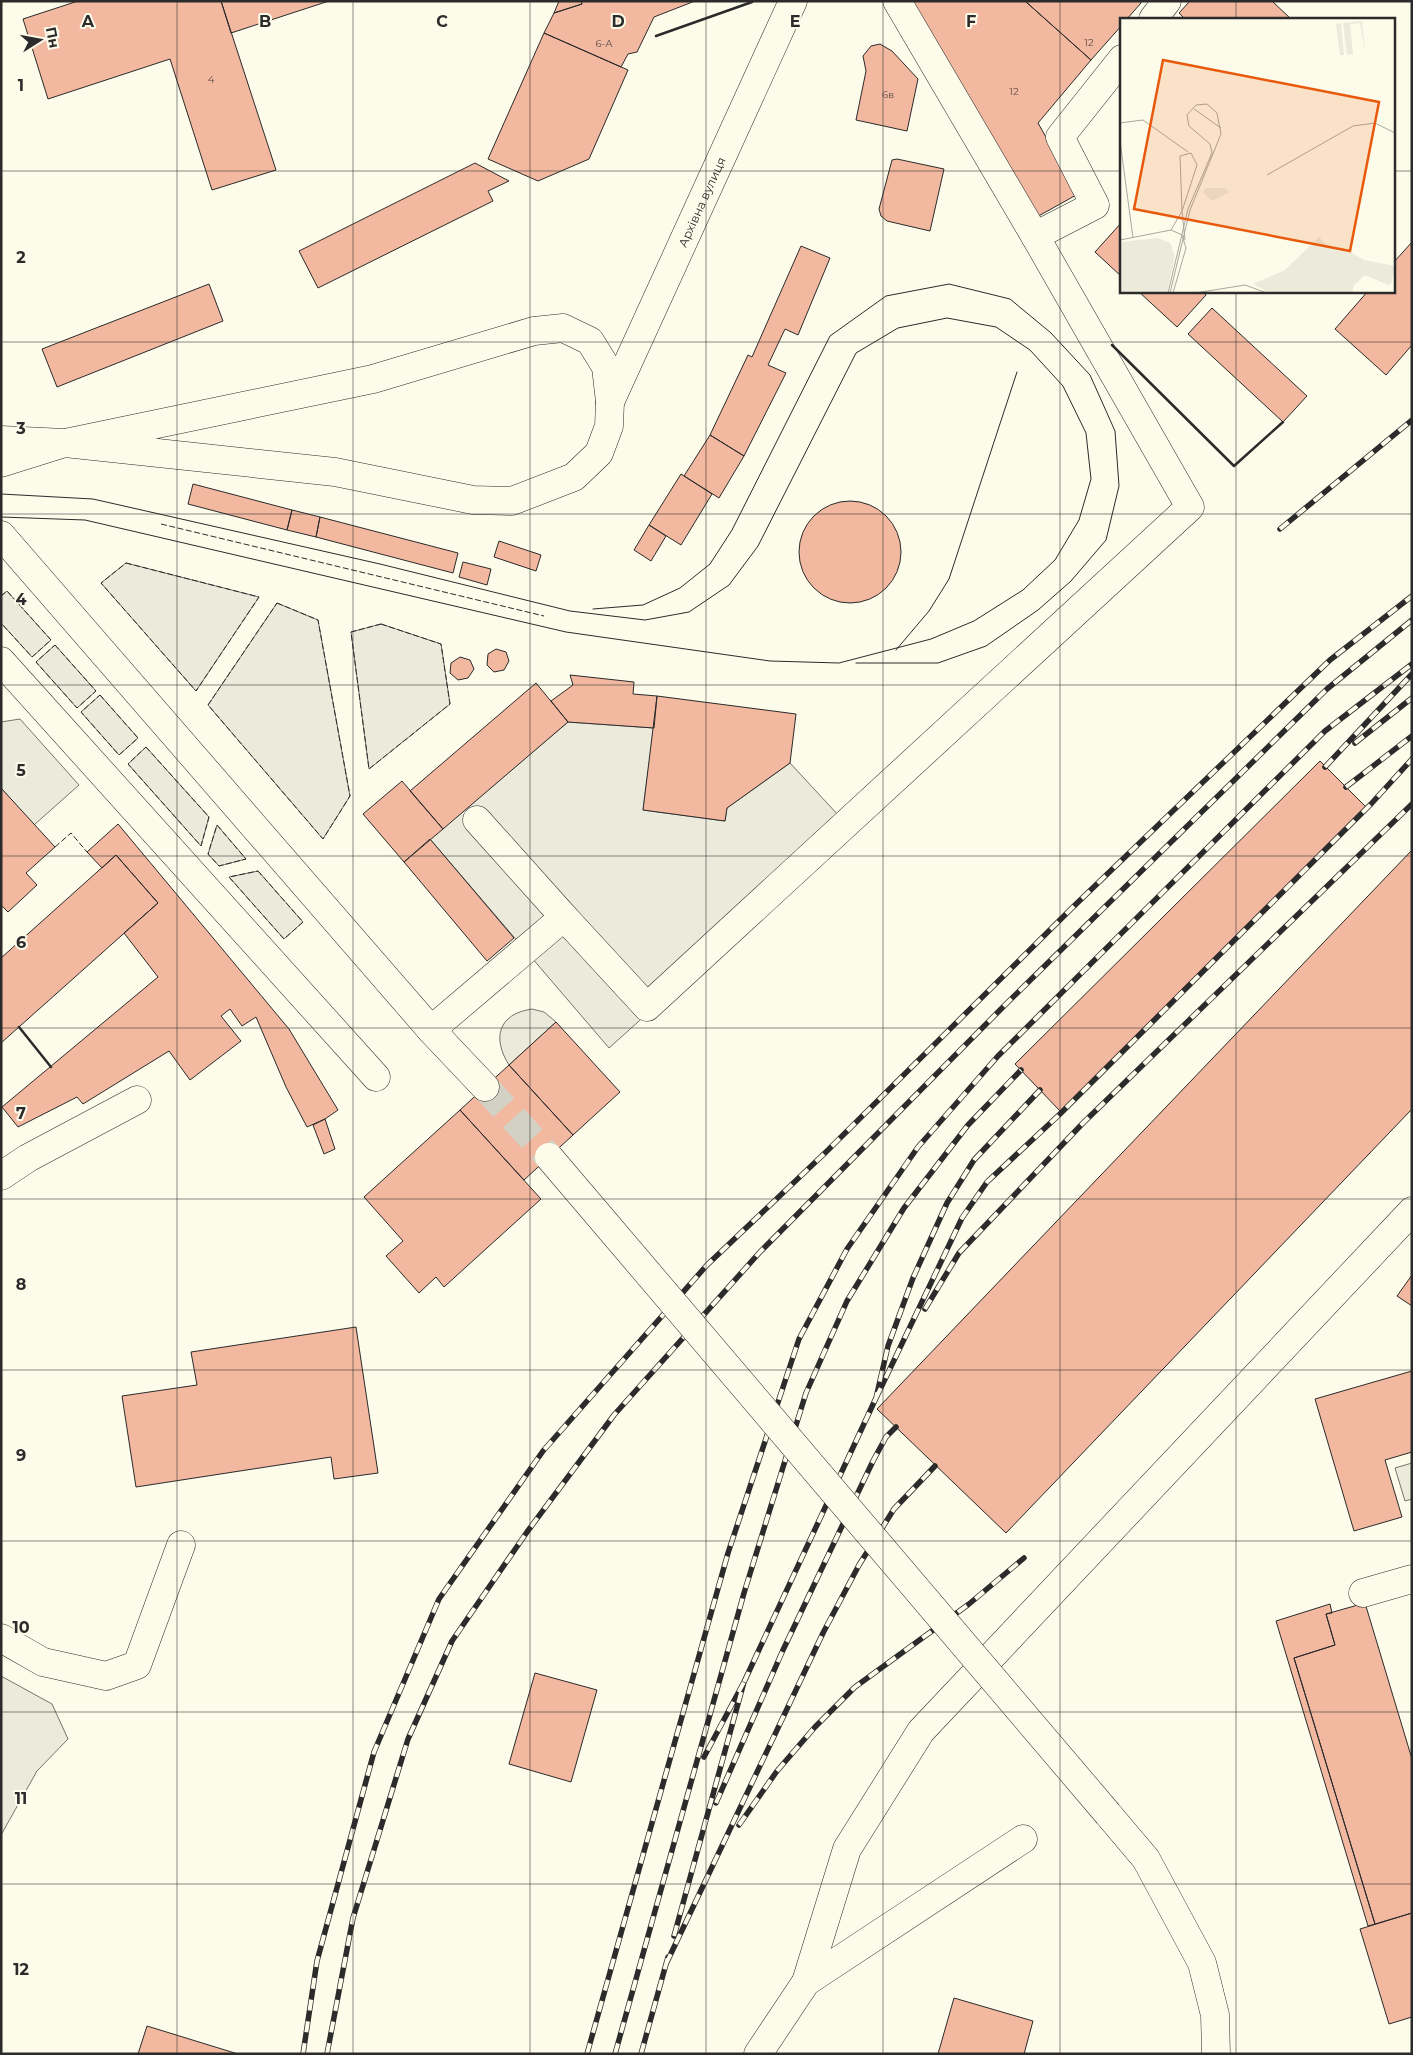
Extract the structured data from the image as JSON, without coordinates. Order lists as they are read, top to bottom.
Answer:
{
  "streets": {
    "street": ["Архівна вулиця"]
  },
  "house_numbers": [
    "12",
    "6-А",
    "4",
    "12",
    "6в"
  ],
  "north": "right",
  "grid": {
    "columns": [
      "A",
      "B",
      "C",
      "D",
      "E",
      "F"
    ],
    "rows": [
      "1",
      "2",
      "3",
      "4",
      "5",
      "6",
      "7",
      "8",
      "9",
      "10",
      "11",
      "12"
    ]
  }
}
